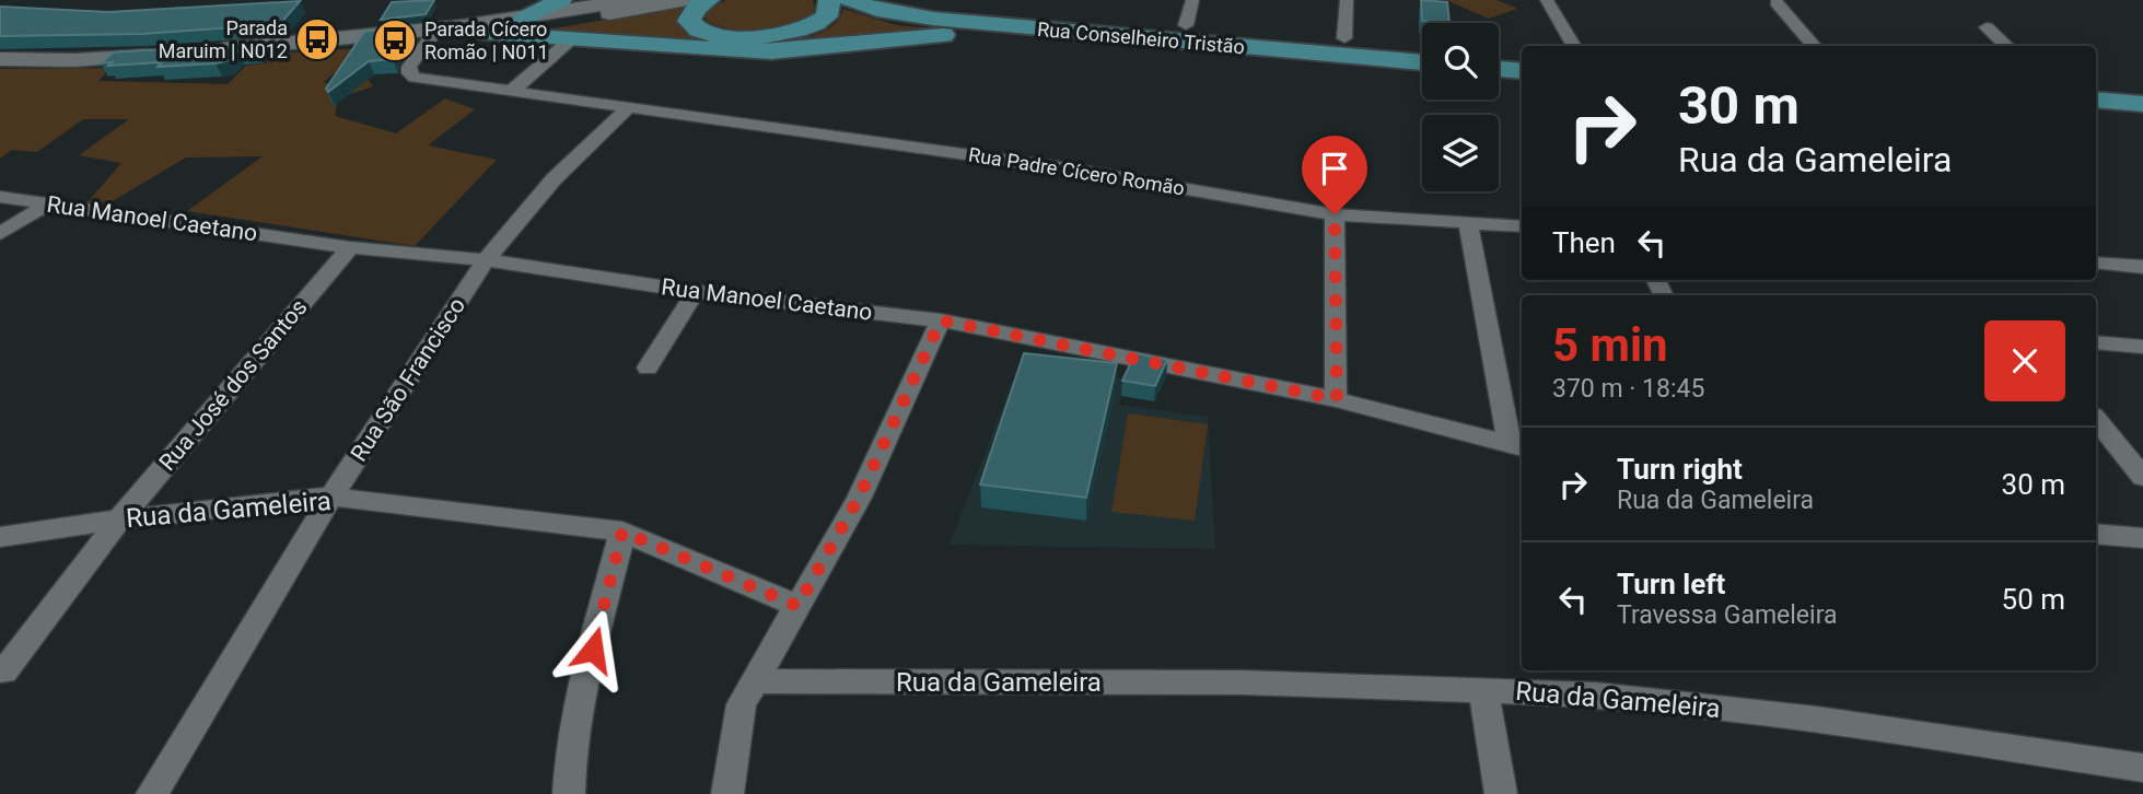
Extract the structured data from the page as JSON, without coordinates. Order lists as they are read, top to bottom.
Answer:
{
  "streets": {
    "main road": ["Rua Conselheiro Tristão"],
    "street": [
      "Rua Padre Cícero Romão",
      "Rua Manoel Caetano",
      "Rua São Francisco",
      "Rua José dos Santos",
      "Rua da Gameleira"
    ]
  },
  "crossings": [
    ["Rua Padre Cícero Romão", "Rua São Francisco"],
    ["Rua Manoel Caetano", "Rua São Francisco"],
    ["Rua Manoel Caetano", "Rua José dos Santos"],
    ["Rua São Francisco", "Rua da Gameleira"],
    ["Rua José dos Santos", "Rua da Gameleira"]
  ],
  "places": {
    "bus stop": ["Parada Maruim | N012", "Parada Cícero Romão | N011"]
  },
  "page": {
    "turn": ["30 m", "Rua da Gameleira"],
    "then": "Then",
    "heading": ["5 min", "370 m · 18:45"],
    "list": [
      {
        "name": "Turn right",
        "note": "Rua da Gameleira",
        "value": "30 m"
      },
      {
        "name": "Turn left",
        "note": "Travessa Gameleira",
        "value": "50 m"
      }
    ]
  }
}
